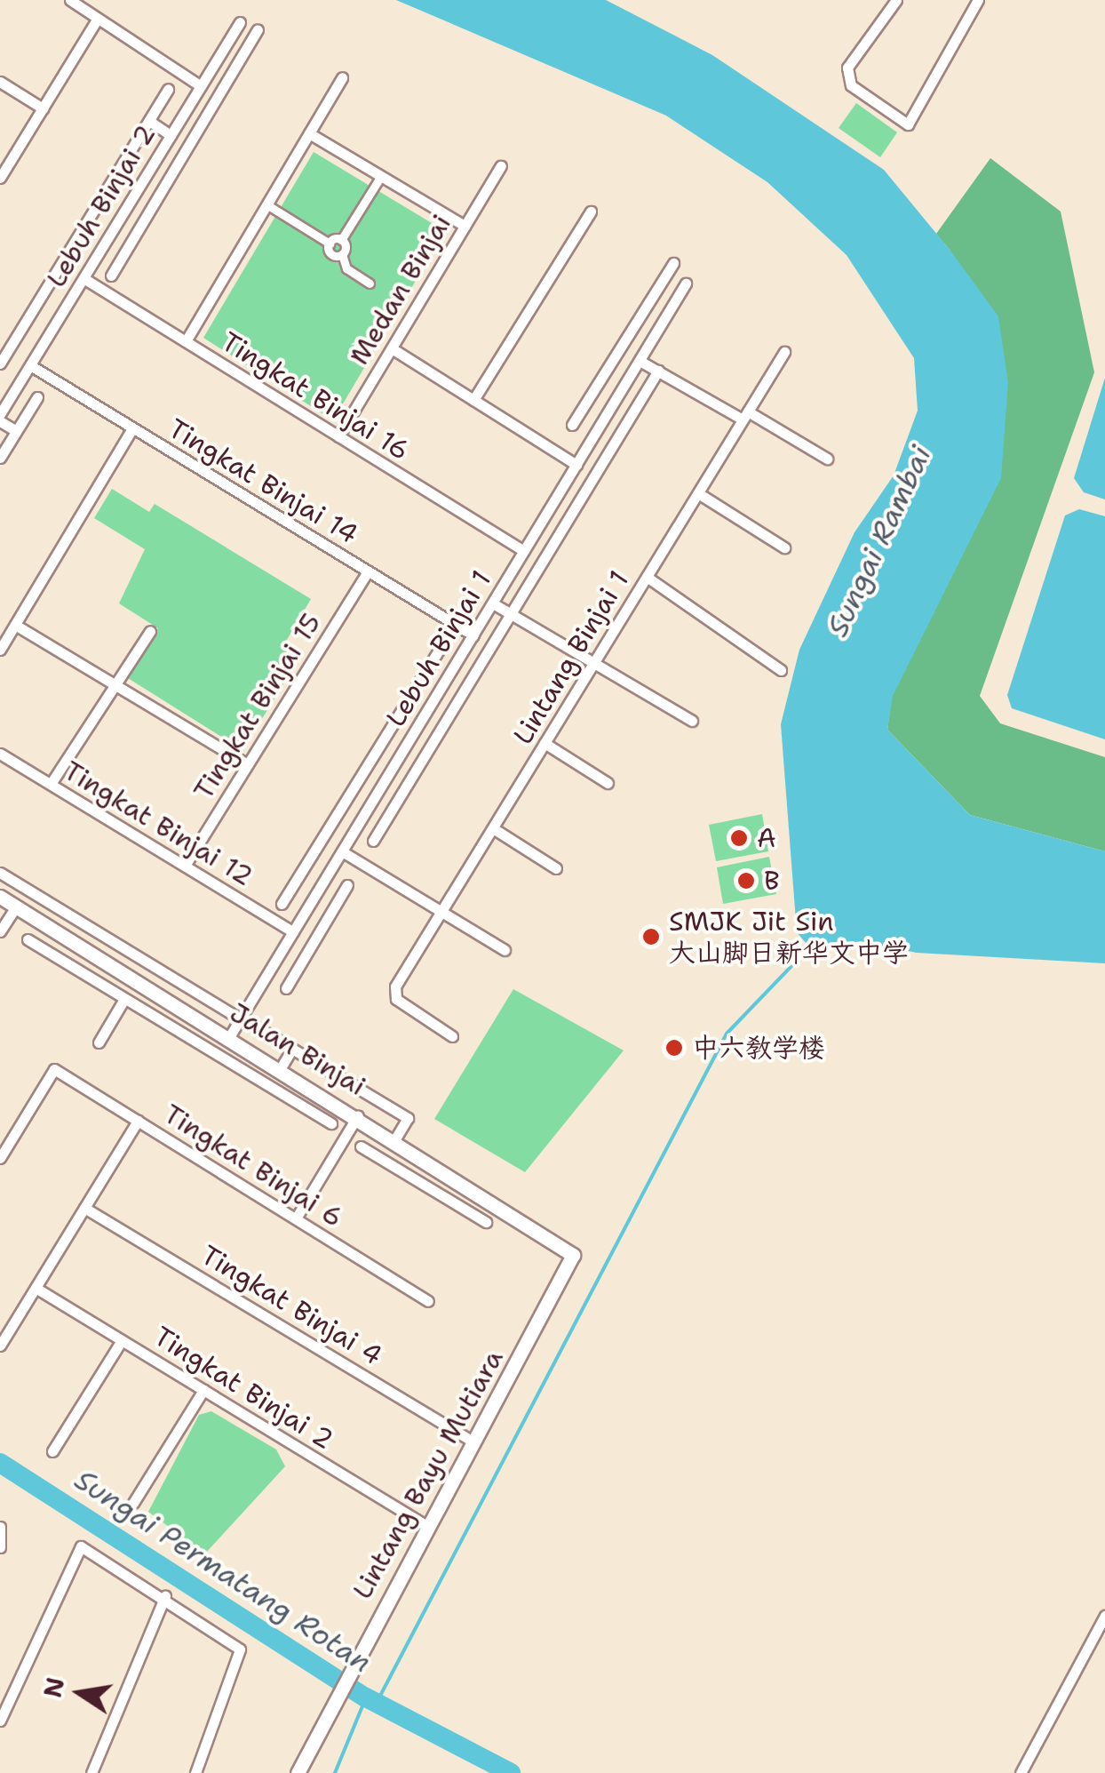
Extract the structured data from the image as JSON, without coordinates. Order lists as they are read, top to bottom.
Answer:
{
  "streets": {
    "street": [
      "Lebuh Binjai 2",
      "Medan Binjai",
      "Tingkat Binjai 16",
      "Tingkat Binjai 14",
      "Lebuh Binjai 1",
      "Lintang Binjai 1",
      "Tingkat Binjai 15",
      "Tingkat Binjai 12",
      "Jalan Binjai",
      "Tingkat Binjai 6",
      "Tingkat Binjai 4",
      "Tingkat Binjai 2",
      "Lintang Bayu Mutiara"
    ]
  },
  "crossings": [
    ["Lebuh Binjai 2", "Tingkat Binjai 16"],
    ["Lebuh Binjai 2", "Tingkat Binjai 14"],
    ["Medan Binjai", "Tingkat Binjai 16"],
    ["Tingkat Binjai 16", "Lebuh Binjai 1"],
    ["Tingkat Binjai 14", "Lebuh Binjai 1"],
    ["Tingkat Binjai 14", "Tingkat Binjai 15"],
    ["Lebuh Binjai 1", "Tingkat Binjai 12"],
    ["Lebuh Binjai 1", "Jalan Binjai"],
    ["Tingkat Binjai 15", "Tingkat Binjai 12"],
    ["Jalan Binjai", "Lintang Bayu Mutiara"],
    ["Tingkat Binjai 4", "Lintang Bayu Mutiara"],
    ["Tingkat Binjai 2", "Lintang Bayu Mutiara"]
  ],
  "water": ["Sungai Rambai", "Sungai Permatang Rotan"],
  "places": [
    "A",
    "B",
    "SMJK Jit Sin 大山脚日新华文中学",
    "中六教学楼"
  ],
  "north": "left"
}
